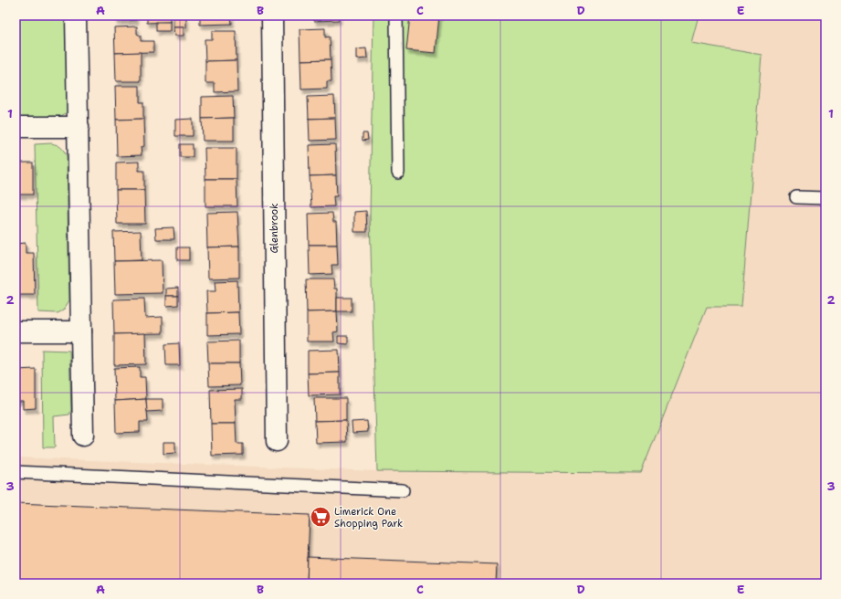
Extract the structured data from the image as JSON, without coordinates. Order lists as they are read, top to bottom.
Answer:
{
  "streets": {
    "street": ["Glenbrook"]
  },
  "places": {
    "supermarket": ["Limerick One Shopping Park"]
  },
  "grid": {
    "columns": [
      "A",
      "B",
      "C",
      "D",
      "E"
    ],
    "rows": ["1", "2", "3"]
  }
}
